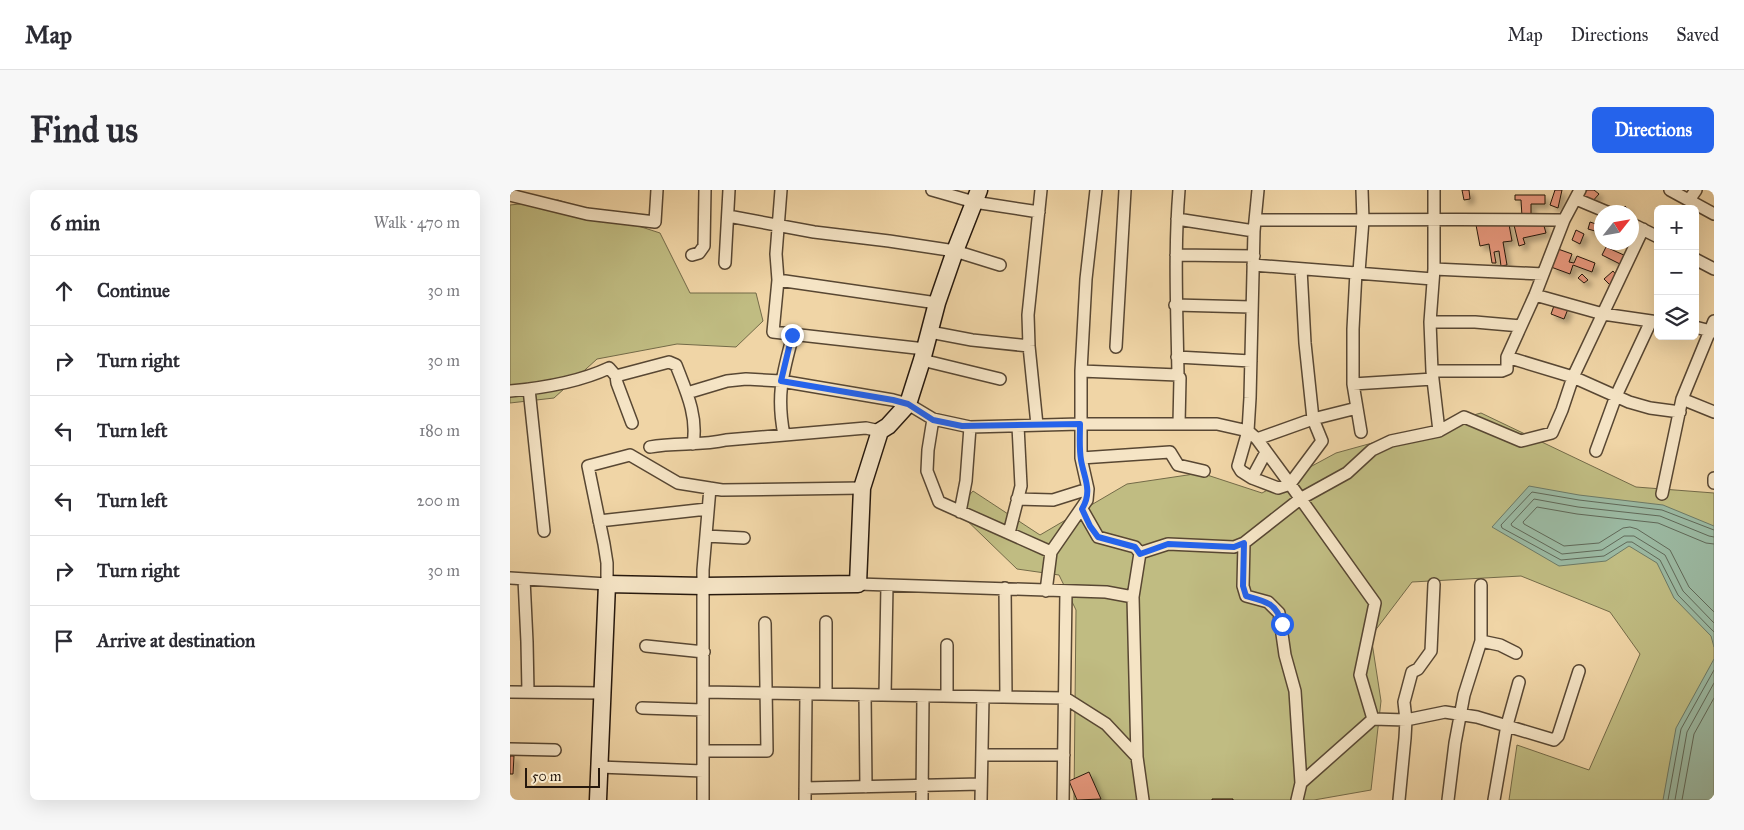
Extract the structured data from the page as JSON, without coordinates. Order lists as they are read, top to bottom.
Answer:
{
  "scale_bar": "50 m",
  "north": "top right",
  "page": {
    "header": "Map",
    "nav": ["Map", "Directions", "Saved"],
    "buttons": "Directions",
    "title": "Find us",
    "heading": ["6 min", "Walk · 470 m"],
    "map_buttons": ["+", "−"],
    "list": [
      ["Continue", "30 m"],
      ["Turn right", "30 m"],
      ["Turn left", "180 m"],
      ["Turn left", "200 m"],
      ["Turn right", "30 m"],
      "Arrive at destination"
    ],
    "scale": "50 m"
  }
}
